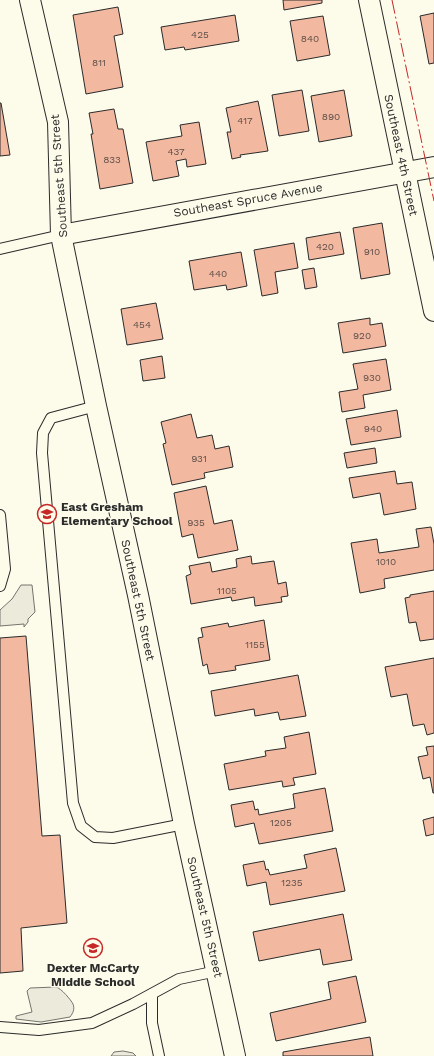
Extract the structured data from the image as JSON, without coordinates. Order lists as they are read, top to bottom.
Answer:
{
  "streets": {
    "street": ["Southeast 4th Street", "Southeast 5th Street", "Southeast Spruce Avenue"]
  },
  "crossings": [
    ["Southeast 4th Street", "Southeast Spruce Avenue"],
    ["Southeast 5th Street", "Southeast Spruce Avenue"]
  ],
  "places": {
    "school or university": ["East Gresham Elementary School", "Dexter McCarty Middle School"]
  },
  "house_numbers": [
    "425",
    "840",
    "811",
    "890",
    "417",
    "437",
    "833",
    "420",
    "910",
    "440",
    "454",
    "920",
    "930",
    "940",
    "931",
    "935",
    "1010",
    "1105",
    "1155",
    "1205",
    "1235"
  ]
}
